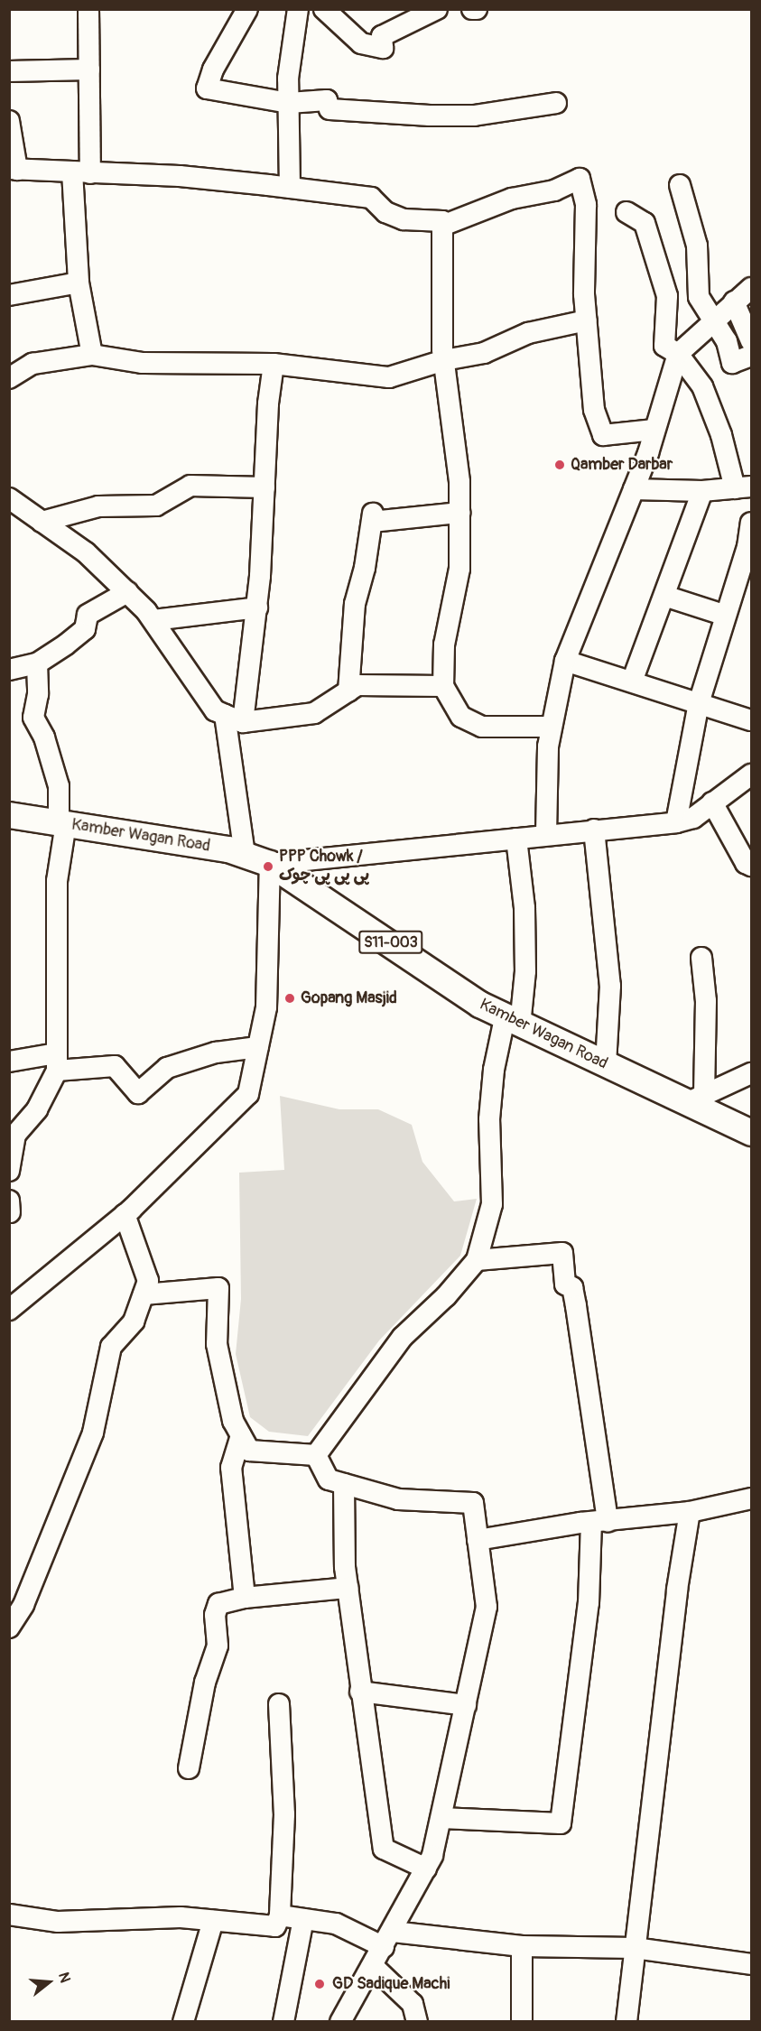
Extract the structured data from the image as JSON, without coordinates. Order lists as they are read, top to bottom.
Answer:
{
  "streets": {
    "main road": ["Kamber Wagan Road", "S11-003"]
  },
  "places": [
    "Qamber Darbar",
    "PPP Chowk / پی پی پی چوک",
    "Gopang Masjid",
    "GD Sadique Machi"
  ],
  "north": "right"
}
